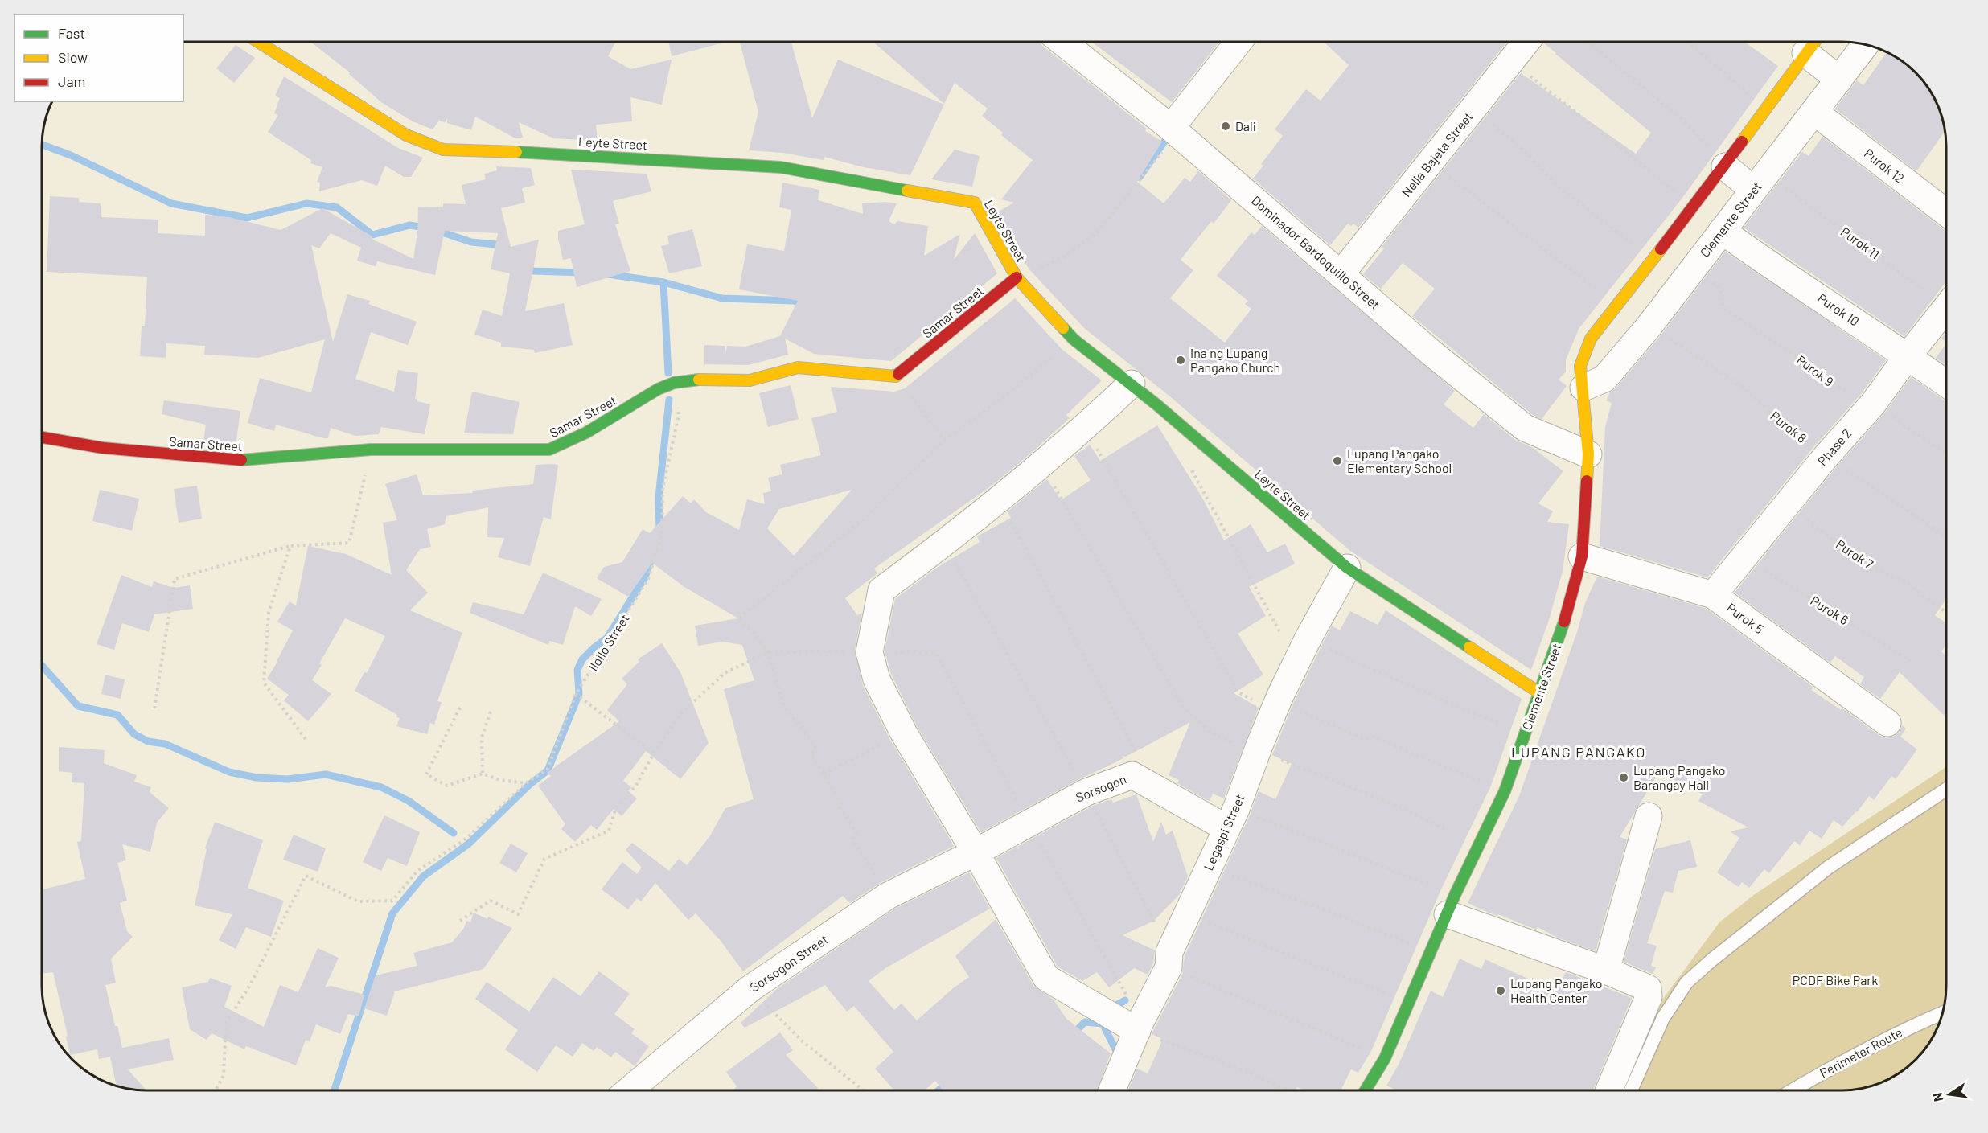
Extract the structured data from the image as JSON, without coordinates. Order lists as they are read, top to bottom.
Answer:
{
  "streets": {
    "street": [
      "Leyte Street",
      "Nelia Bajeta Street",
      "Purok 12",
      "Clemente Street",
      "Dominador Bardoquillo Street",
      "Purok 10",
      "Samar Street",
      "Phase 2",
      "Purok 5",
      "Sorsogon",
      "Legaspi Street",
      "Sorsogon Street"
    ],
    "lane": ["Perimeter Route"],
    "path": [
      "Purok 11",
      "Purok 9",
      "Purok 8",
      "Purok 7",
      "Purok 6",
      "Iloilo Street"
    ]
  },
  "crossings": [
    ["Leyte Street", "Clemente Street"],
    ["Leyte Street", "Samar Street"],
    ["Leyte Street", "Legaspi Street"],
    ["Nelia Bajeta Street", "Dominador Bardoquillo Street"],
    ["Purok 12", "Clemente Street"],
    ["Clemente Street", "Purok 11"],
    ["Clemente Street", "Dominador Bardoquillo Street"],
    ["Clemente Street", "Purok 10"],
    ["Clemente Street", "Purok 9"],
    ["Clemente Street", "Purok 8"],
    ["Clemente Street", "Purok 5"],
    ["Purok 10", "Phase 2"],
    ["Samar Street", "Iloilo Street"],
    ["Purok 9", "Phase 2"],
    ["Purok 8", "Phase 2"],
    ["Phase 2", "Purok 7"],
    ["Phase 2", "Purok 6"],
    ["Phase 2", "Purok 5"],
    ["Sorsogon", "Legaspi Street"],
    ["Sorsogon", "Sorsogon Street"]
  ],
  "districts": ["LUPANG PANGAKO"],
  "parks": ["PCDF Bike Park"],
  "places": [
    "Dali",
    "Ina ng Lupang Pangako Church",
    "Lupang Pangako Elementary School",
    "Lupang Pangako Barangay Hall",
    "Lupang Pangako Health Center"
  ],
  "legend": ["Fast", "Slow", "Jam"],
  "north": "left"
}
